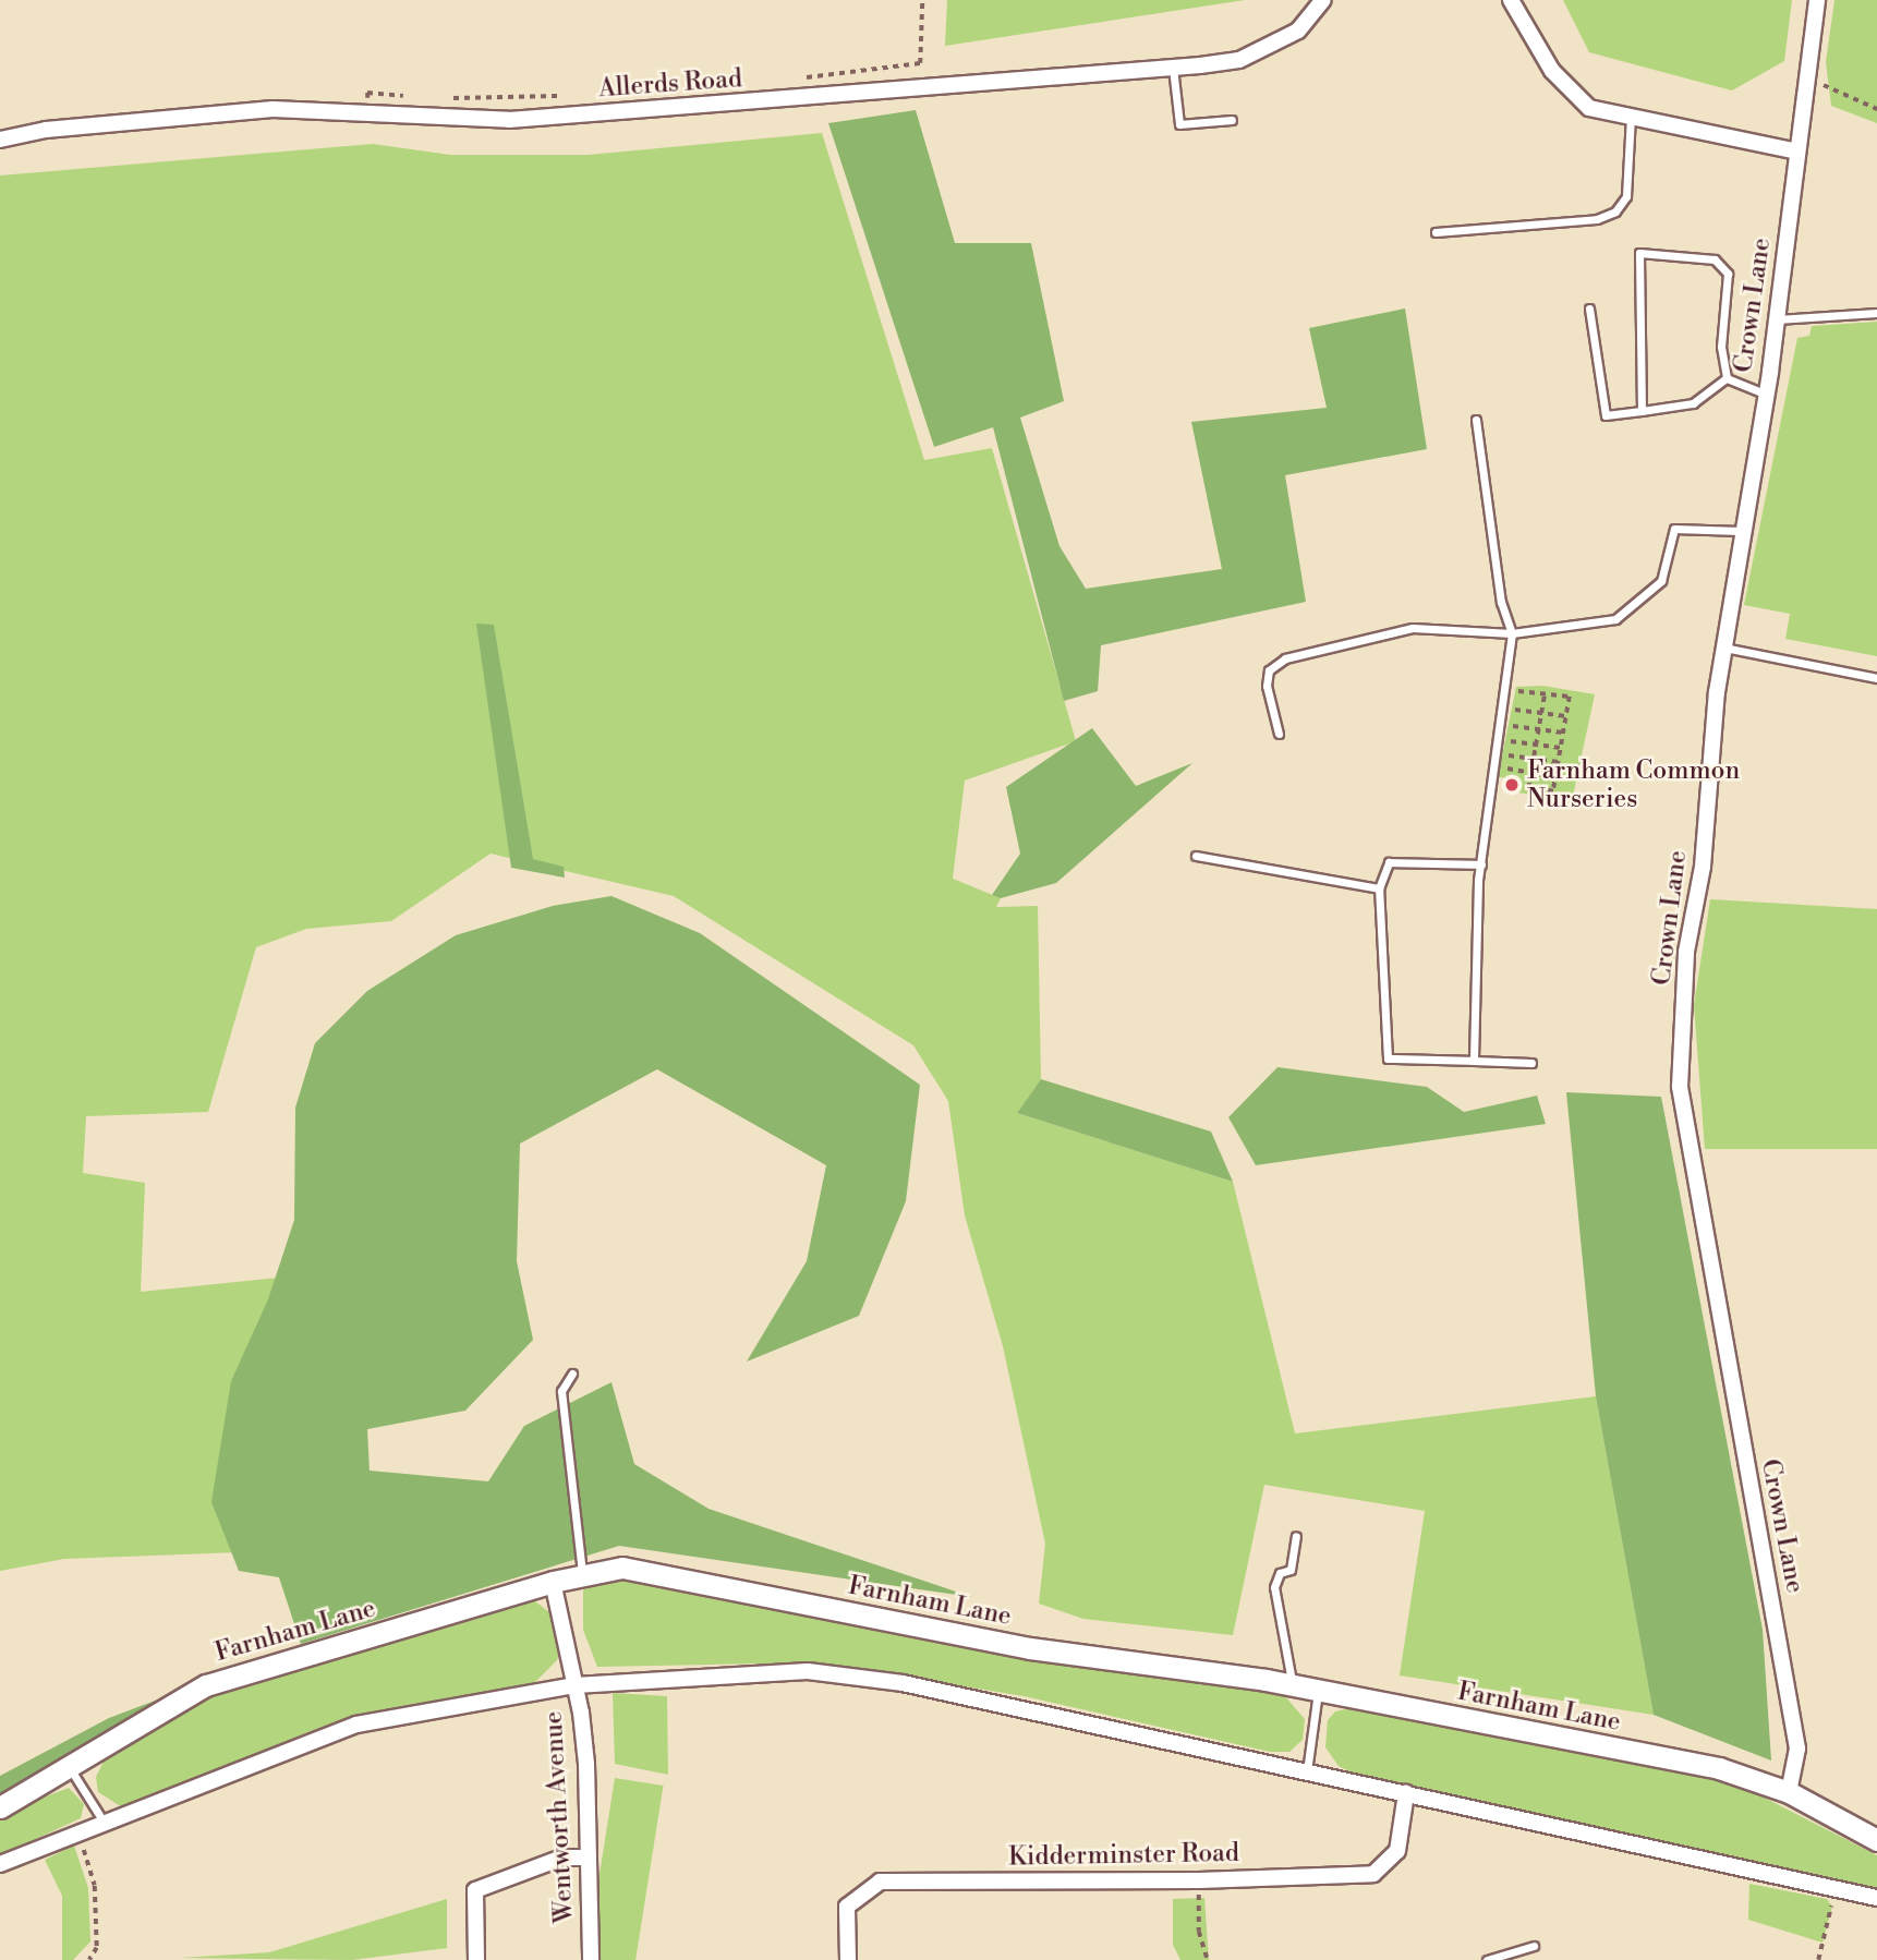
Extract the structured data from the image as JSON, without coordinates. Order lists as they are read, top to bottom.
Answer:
{
  "streets": {
    "street": [
      "Allerds Road",
      "Crown Lane",
      "Farnham Lane",
      "Wentworth Avenue",
      "Kidderminster Road"
    ]
  },
  "crossings": [
    ["Crown Lane", "Farnham Lane"],
    ["Farnham Lane", "Wentworth Avenue"]
  ],
  "places": ["Farnham Common Nurseries"]
}
